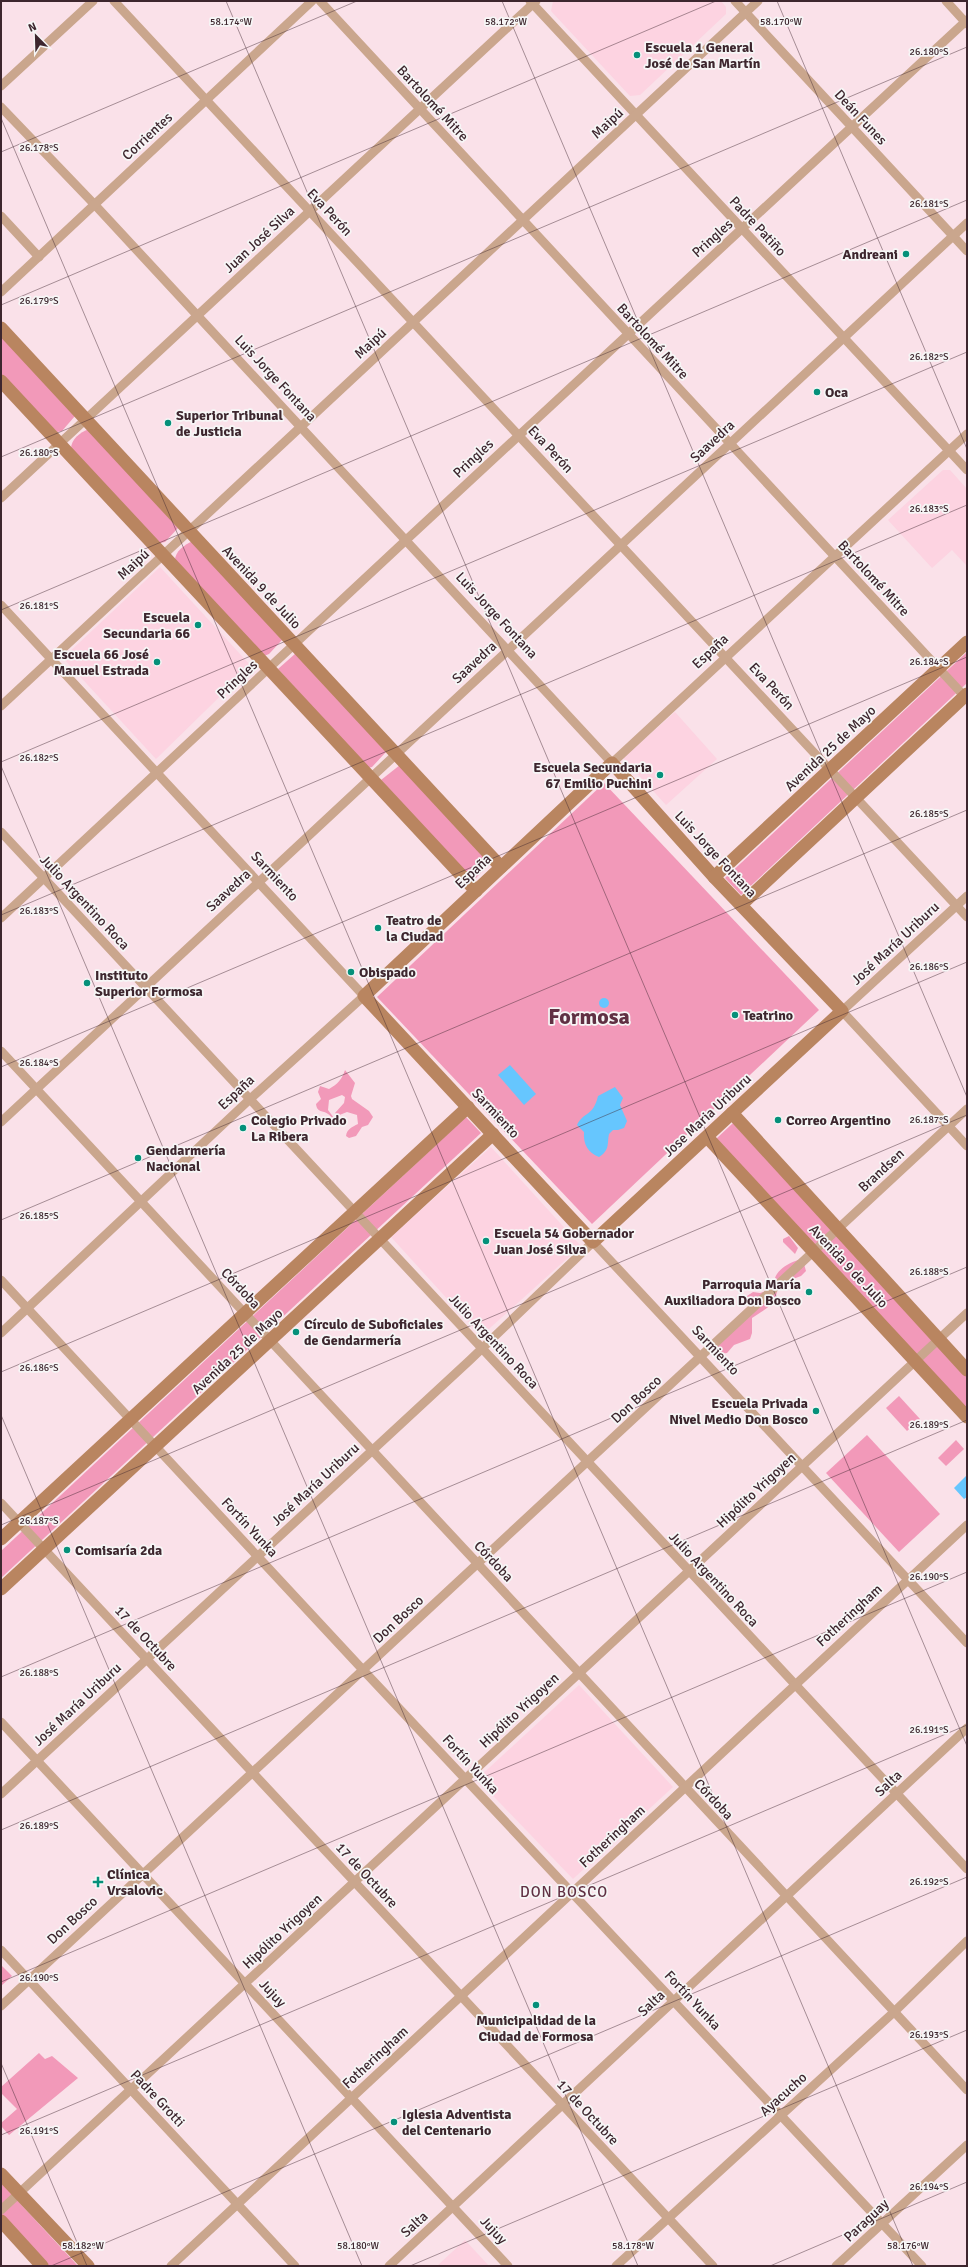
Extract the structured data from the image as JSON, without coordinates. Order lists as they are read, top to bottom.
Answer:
{
  "streets": {
    "main road": [
      "Luis Jorge Fontana",
      "Avenida 9 de Julio",
      "España",
      "Avenida 25 de Mayo",
      "Sarmiento",
      "Jose Maria Uriburu"
    ],
    "street": [
      "Bartolomé Mitre",
      "Deán Funes",
      "Maipú",
      "Corrientes",
      "Eva Perón",
      "Padre Patiño",
      "Pringles",
      "Juan José Silva",
      "Saavedra",
      "Julio Argentino Roca",
      "José María Uriburu",
      "Brandsen",
      "Córdoba",
      "Don Bosco",
      "Hipólito Yrigoyen",
      "Fortín Yunka",
      "Fotheringham",
      "17 de Octubre",
      "Salta",
      "Jujuy",
      "Ayacucho",
      "Padre Grotti",
      "Paraguay"
    ]
  },
  "crossings": [
    ["Bartolomé Mitre", "Maipú"],
    ["Bartolomé Mitre", "Pringles"],
    ["Bartolomé Mitre", "Juan José Silva"],
    ["Bartolomé Mitre", "Saavedra"],
    ["Bartolomé Mitre", "España"],
    ["Bartolomé Mitre", "Avenida 25 de Mayo"],
    ["Deán Funes", "Maipú"],
    ["Deán Funes", "Pringles"],
    ["Deán Funes", "Saavedra"],
    ["Maipú", "Eva Perón"],
    ["Maipú", "Padre Patiño"],
    ["Maipú", "Luis Jorge Fontana"],
    ["Maipú", "Avenida 9 de Julio"],
    ["Maipú", "Sarmiento"],
    ["Corrientes", "Eva Perón"],
    ["Corrientes", "Luis Jorge Fontana"],
    ["Eva Perón", "Pringles"],
    ["Eva Perón", "Juan José Silva"],
    ["Eva Perón", "Saavedra"],
    ["Eva Perón", "España"],
    ["Eva Perón", "Avenida 25 de Mayo"],
    ["Eva Perón", "José María Uriburu"],
    ["Padre Patiño", "Pringles"],
    ["Padre Patiño", "Juan José Silva"],
    ["Padre Patiño", "Saavedra"],
    ["Padre Patiño", "España"],
    ["Pringles", "Luis Jorge Fontana"],
    ["Pringles", "Avenida 9 de Julio"],
    ["Pringles", "Sarmiento"],
    ["Pringles", "Julio Argentino Roca"],
    ["Juan José Silva", "Luis Jorge Fontana"],
    ["Juan José Silva", "Avenida 9 de Julio"],
    ["Luis Jorge Fontana", "Saavedra"],
    ["Luis Jorge Fontana", "España"],
    ["Luis Jorge Fontana", "Avenida 25 de Mayo"],
    ["Luis Jorge Fontana", "José María Uriburu"],
    ["Luis Jorge Fontana", "Jose Maria Uriburu"],
    ["Luis Jorge Fontana", "Brandsen"],
    ["Saavedra", "Avenida 9 de Julio"],
    ["Saavedra", "Sarmiento"],
    ["Saavedra", "Julio Argentino Roca"],
    ["Saavedra", "Córdoba"],
    ["Avenida 9 de Julio", "España"],
    ["Avenida 9 de Julio", "Jose Maria Uriburu"],
    ["Avenida 9 de Julio", "Brandsen"],
    ["Avenida 9 de Julio", "Don Bosco"],
    ["Avenida 9 de Julio", "Hipólito Yrigoyen"],
    ["España", "Sarmiento"],
    ["España", "Julio Argentino Roca"],
    ["España", "Córdoba"],
    ["España", "Fortín Yunka"],
    ["Avenida 25 de Mayo", "Sarmiento"],
    ["Avenida 25 de Mayo", "Julio Argentino Roca"],
    ["Avenida 25 de Mayo", "Córdoba"],
    ["Avenida 25 de Mayo", "Fortín Yunka"],
    ["Avenida 25 de Mayo", "17 de Octubre"],
    ["Sarmiento", "José María Uriburu"],
    ["Sarmiento", "Jose Maria Uriburu"],
    ["Sarmiento", "Don Bosco"],
    ["Sarmiento", "Hipólito Yrigoyen"],
    ["Sarmiento", "Fotheringham"],
    ["Julio Argentino Roca", "José María Uriburu"],
    ["Julio Argentino Roca", "Don Bosco"],
    ["Julio Argentino Roca", "Hipólito Yrigoyen"],
    ["Julio Argentino Roca", "Fotheringham"],
    ["Julio Argentino Roca", "Salta"],
    ["José María Uriburu", "Jose Maria Uriburu"],
    ["José María Uriburu", "Córdoba"],
    ["José María Uriburu", "Fortín Yunka"],
    ["José María Uriburu", "17 de Octubre"],
    ["José María Uriburu", "Jujuy"],
    ["Brandsen", "Don Bosco"],
    ["Córdoba", "Don Bosco"],
    ["Córdoba", "Hipólito Yrigoyen"],
    ["Córdoba", "Fotheringham"],
    ["Córdoba", "Salta"],
    ["Córdoba", "Ayacucho"],
    ["Don Bosco", "Fortín Yunka"],
    ["Don Bosco", "17 de Octubre"],
    ["Don Bosco", "Jujuy"],
    ["Don Bosco", "Padre Grotti"],
    ["Hipólito Yrigoyen", "Fortín Yunka"],
    ["Hipólito Yrigoyen", "17 de Octubre"],
    ["Hipólito Yrigoyen", "Jujuy"],
    ["Hipólito Yrigoyen", "Padre Grotti"],
    ["Fortín Yunka", "Fotheringham"],
    ["Fortín Yunka", "Salta"],
    ["Fortín Yunka", "Ayacucho"],
    ["Fortín Yunka", "Paraguay"],
    ["Fotheringham", "17 de Octubre"],
    ["Fotheringham", "Jujuy"],
    ["Fotheringham", "Padre Grotti"],
    ["17 de Octubre", "Salta"],
    ["17 de Octubre", "Ayacucho"],
    ["Salta", "Jujuy"]
  ],
  "districts": ["Formosa", "DON BOSCO"],
  "places": {
    "other": [
      "Escuela 1 General José de San Martín",
      "Andreani",
      "Oca",
      "Superior Tribunal de Justicia",
      "Escuela Secundaria 66",
      "Escuela 66 José Manuel Estrada",
      "Escuela Secundaria 67 Emilio Puchini",
      "Teatro de la Ciudad",
      "Obispado",
      "Instituto Superior Formosa",
      "Teatrino",
      "Correo Argentino",
      "Colegio Privado La Ribera",
      "Gendarmería Nacional",
      "Escuela 54 Gobernador Juan José Silva",
      "Parroquia María Auxiliadora Don Bosco",
      "Círculo de Suboficiales de Gendarmería",
      "Escuela Privada Nivel Medio Don Bosco",
      "Comisaría 2da",
      "Municipalidad de la Ciudad de Formosa",
      "Iglesia Adventista del Centenario"
    ],
    "health": ["Clínica Vrsalovic"]
  },
  "north": "top left",
  "coordinates": [
    "58.174°W",
    "58.172°W",
    "58.170°W",
    "26.180°S",
    "26.178°S",
    "26.181°S",
    "26.179°S",
    "26.182°S",
    "26.183°S",
    "26.184°S",
    "26.185°S",
    "26.186°S",
    "26.187°S",
    "26.188°S",
    "26.189°S",
    "26.190°S",
    "26.191°S",
    "26.192°S",
    "26.193°S",
    "26.194°S",
    "58.182°W",
    "58.180°W",
    "58.178°W",
    "58.176°W"
  ]
}
